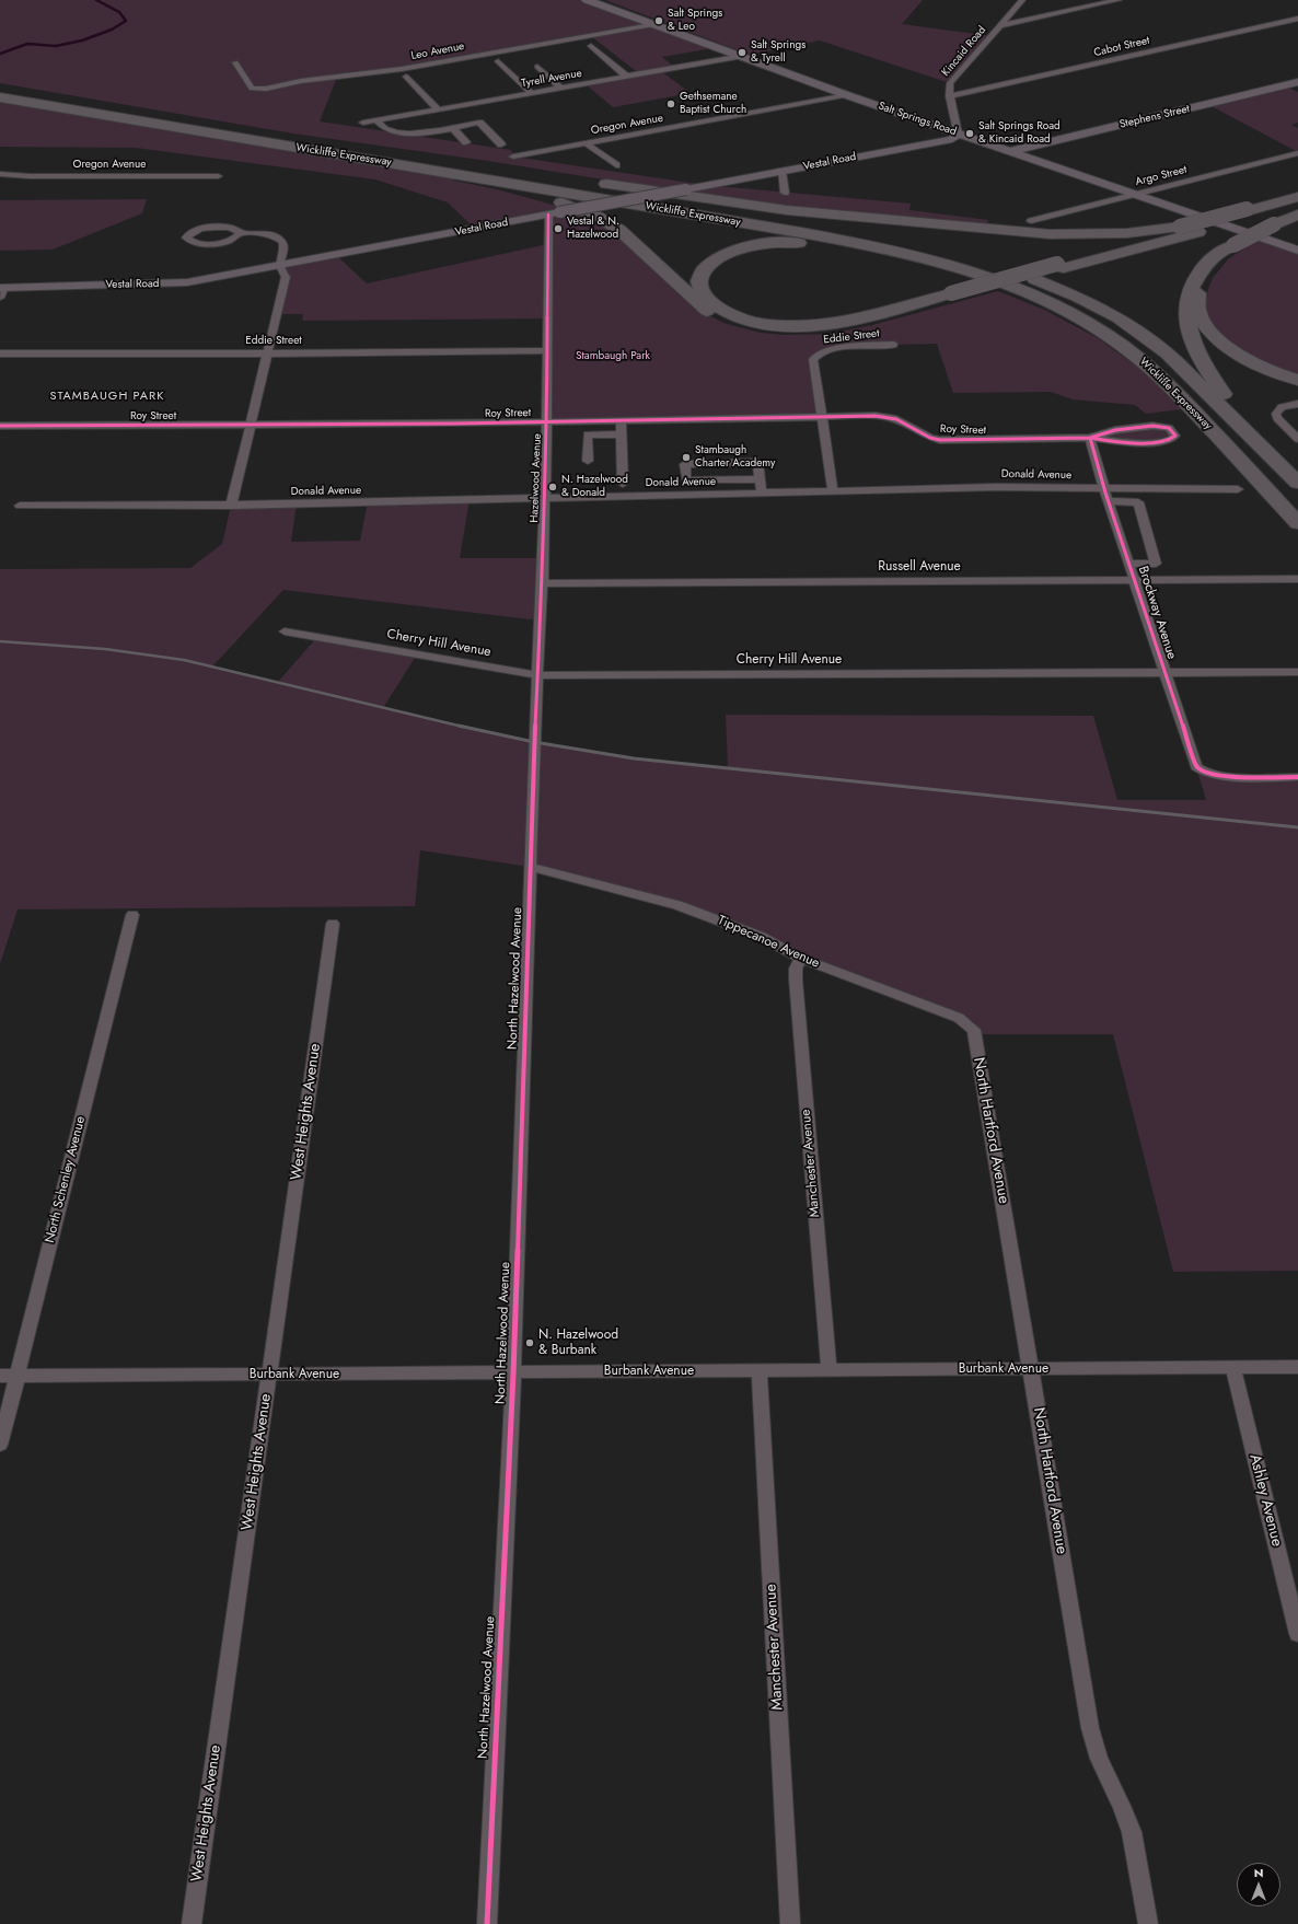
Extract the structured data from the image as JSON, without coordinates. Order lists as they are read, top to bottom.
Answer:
{
  "streets": {
    "highway": ["Wickliffe Expressway"],
    "street": [
      "Cabot Street",
      "Leo Avenue",
      "Kincaid Road",
      "Tyrell Avenue",
      "Stephens Street",
      "Salt Springs Road",
      "Oregon Avenue",
      "Vestal Road",
      "Argo Street",
      "Eddie Street",
      "Roy Street",
      "Donald Avenue",
      "Hazelwood Avenue",
      "Russell Avenue",
      "Brockway Avenue",
      "Cherry Hill Avenue",
      "Tippecanoe Avenue",
      "North Hazelwood Avenue",
      "West Heights Avenue",
      "North Hartford Avenue",
      "Manchester Avenue",
      "North Schenley Avenue",
      "Burbank Avenue",
      "Ashley Avenue"
    ]
  },
  "crossings": [
    ["Cabot Street", "Kincaid Road"],
    ["Leo Avenue", "Salt Springs Road"],
    ["Kincaid Road", "Salt Springs Road"],
    ["Kincaid Road", "Vestal Road"],
    ["Tyrell Avenue", "Salt Springs Road"],
    ["Stephens Street", "Salt Springs Road"],
    ["Salt Springs Road", "Oregon Avenue"],
    ["Salt Springs Road", "Vestal Road"],
    ["Salt Springs Road", "Argo Street"],
    ["Vestal Road", "Hazelwood Avenue"],
    ["Eddie Street", "Roy Street"],
    ["Eddie Street", "Hazelwood Avenue"],
    ["Roy Street", "Hazelwood Avenue"],
    ["Roy Street", "Brockway Avenue"],
    ["Donald Avenue", "Hazelwood Avenue"],
    ["Donald Avenue", "Brockway Avenue"],
    ["Hazelwood Avenue", "Russell Avenue"],
    ["Hazelwood Avenue", "Cherry Hill Avenue"],
    ["Hazelwood Avenue", "North Hazelwood Avenue"],
    ["Russell Avenue", "Brockway Avenue"],
    ["Brockway Avenue", "Cherry Hill Avenue"],
    ["Tippecanoe Avenue", "North Hazelwood Avenue"],
    ["Tippecanoe Avenue", "North Hartford Avenue"],
    ["Tippecanoe Avenue", "Manchester Avenue"],
    ["North Hazelwood Avenue", "Burbank Avenue"],
    ["West Heights Avenue", "Burbank Avenue"],
    ["North Hartford Avenue", "Burbank Avenue"],
    ["Manchester Avenue", "Burbank Avenue"],
    ["North Schenley Avenue", "Burbank Avenue"],
    ["Burbank Avenue", "Ashley Avenue"]
  ],
  "districts": ["STAMBAUGH PARK"],
  "parks": ["Stambaugh Park"],
  "places": [
    "Salt Springs & Leo",
    "Salt Springs & Tyrell",
    "Gethsemane Baptist Church",
    "Salt Springs Road & Kincaid Road",
    "Vestal & N. Hazelwood",
    "Stambaugh Charter Academy",
    "N. Hazelwood & Donald",
    "N. Hazelwood & Burbank"
  ],
  "north": "top"
}
